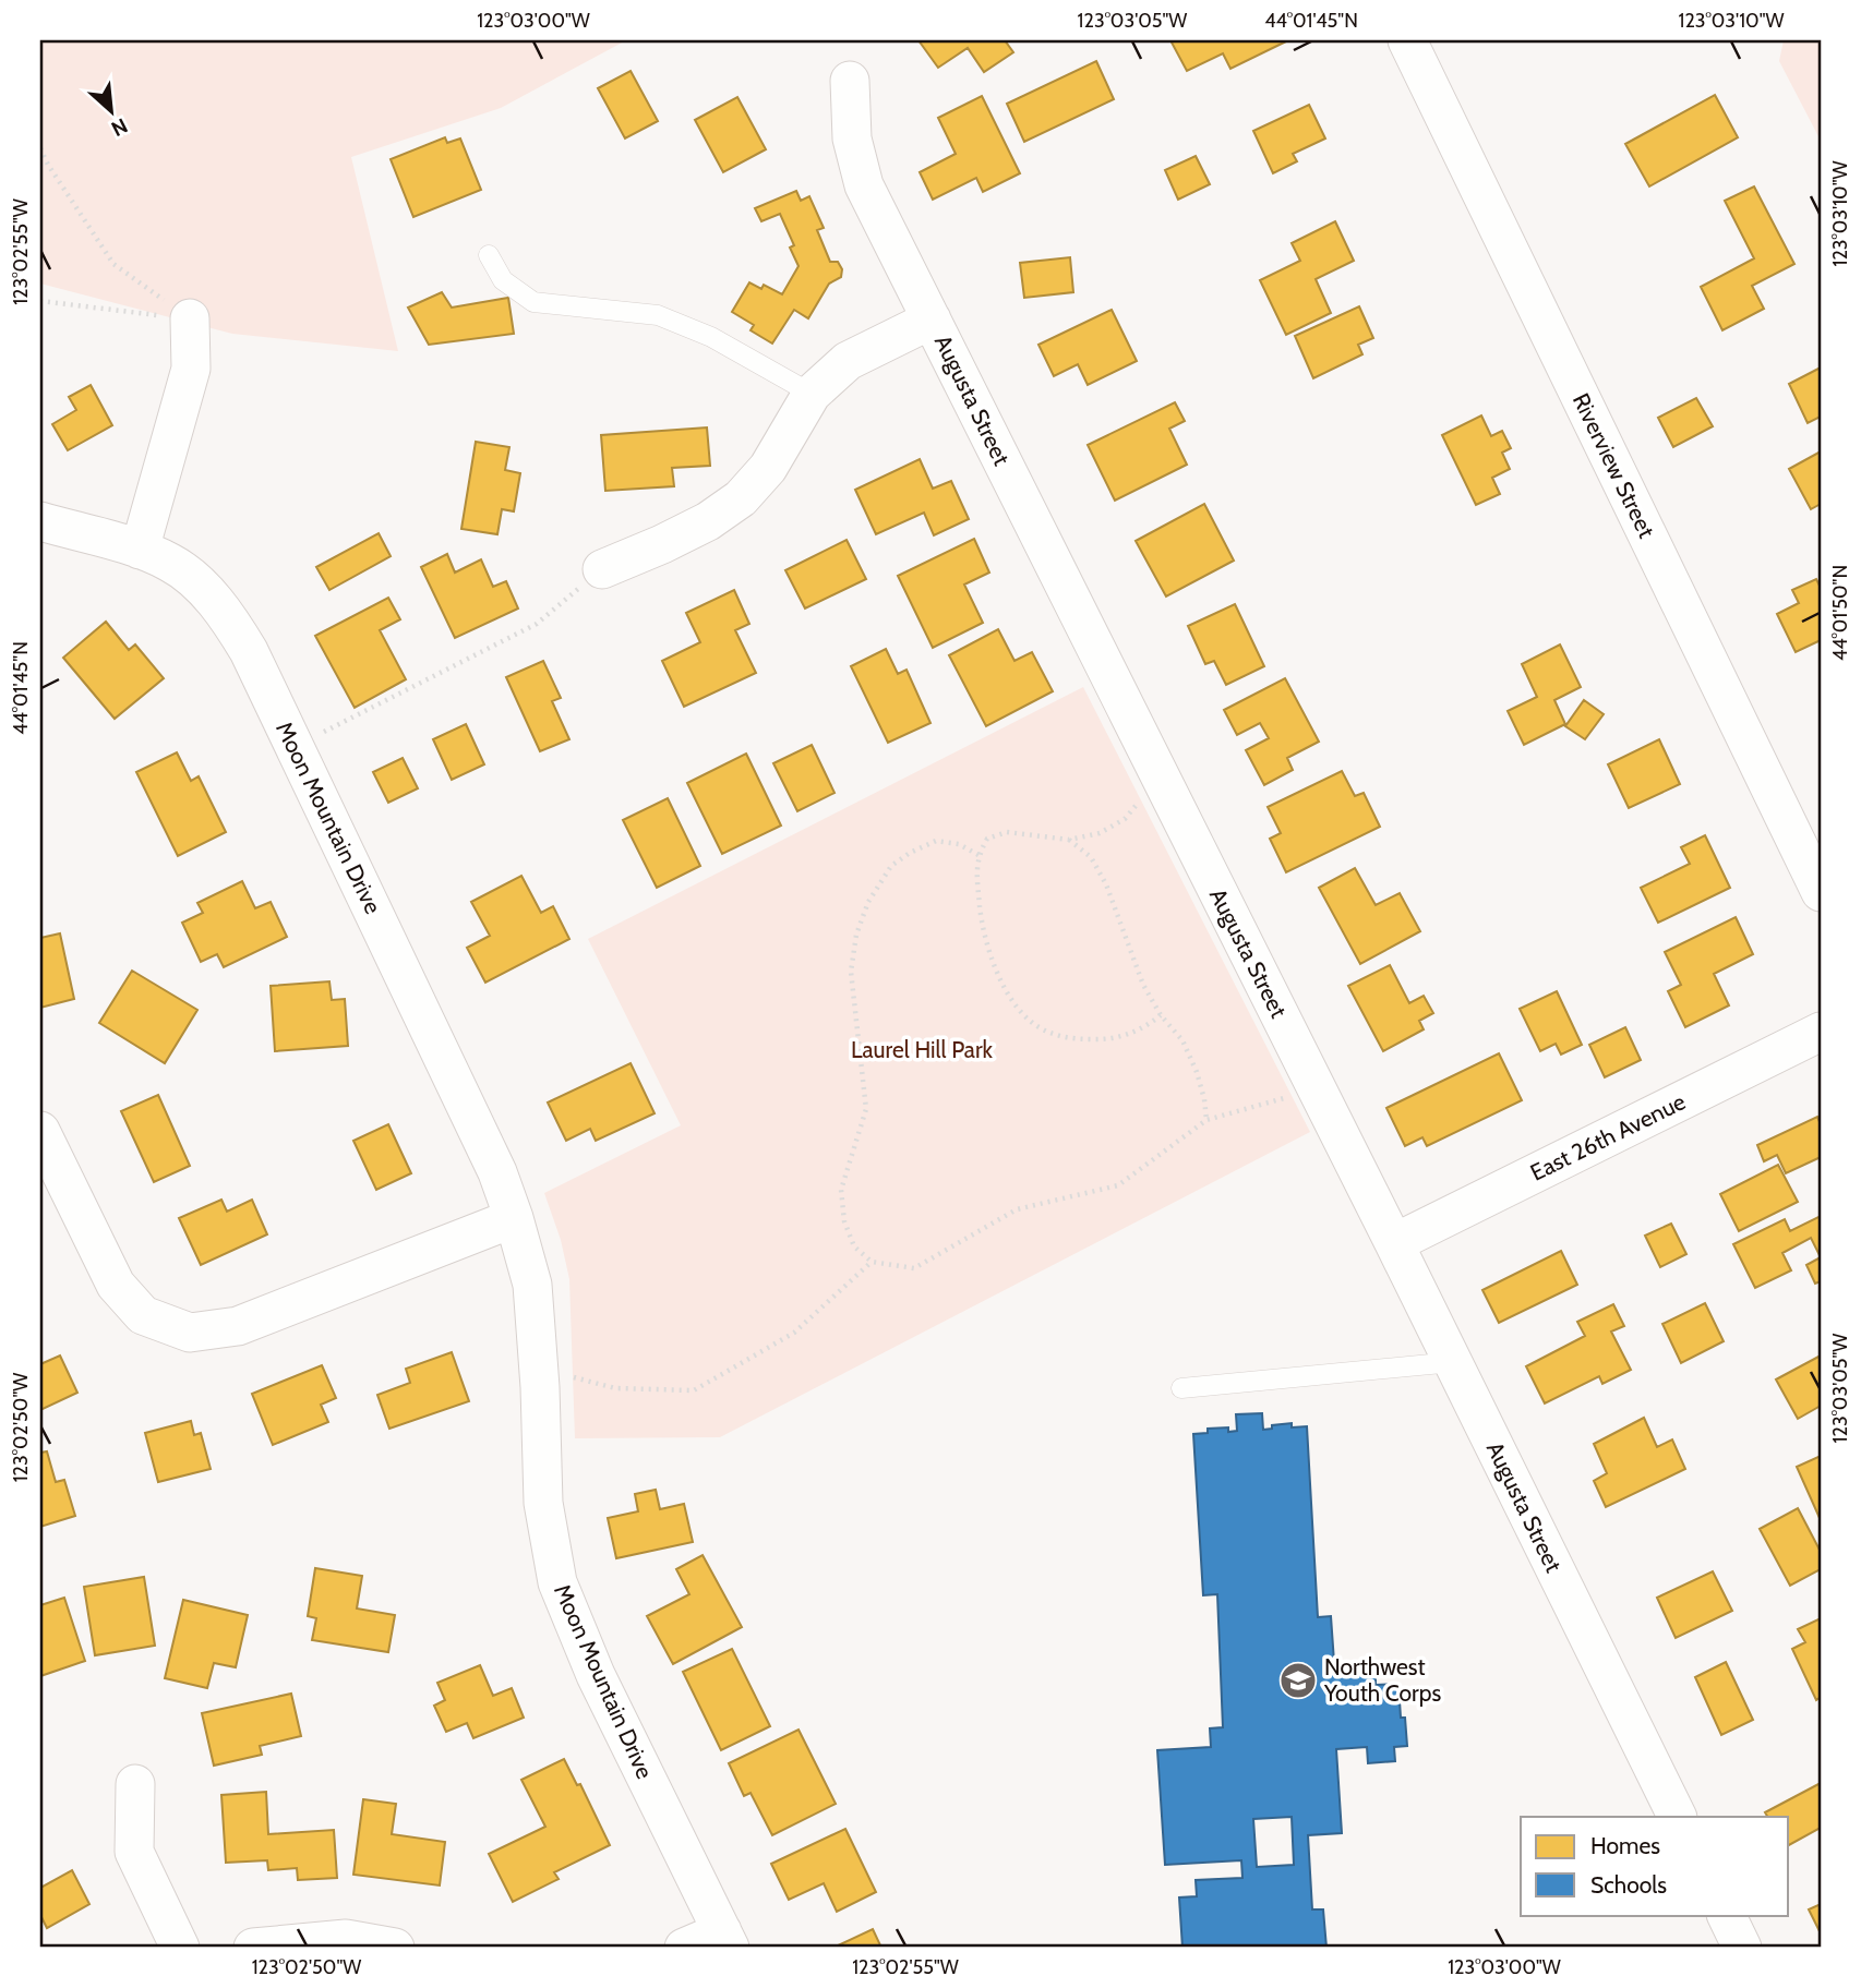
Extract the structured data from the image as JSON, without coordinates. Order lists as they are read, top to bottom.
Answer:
{
  "streets": {
    "street": [
      "Augusta Street",
      "Riverview Street",
      "Moon Mountain Drive",
      "East 26th Avenue"
    ]
  },
  "crossings": [
    ["Augusta Street", "East 26th Avenue"]
  ],
  "parks": ["Laurel Hill Park"],
  "places": {
    "school or university": ["Northwest Youth Corps"]
  },
  "legend": ["Homes", "Schools"],
  "north": "bottom right",
  "coordinates": [
    "123°03'00\"W",
    "123°03'05\"W",
    "44°01'45\"N",
    "123°03'10\"W",
    "123°02'55\"W",
    "44°01'50\"N",
    "123°02'50\"W"
  ]
}
